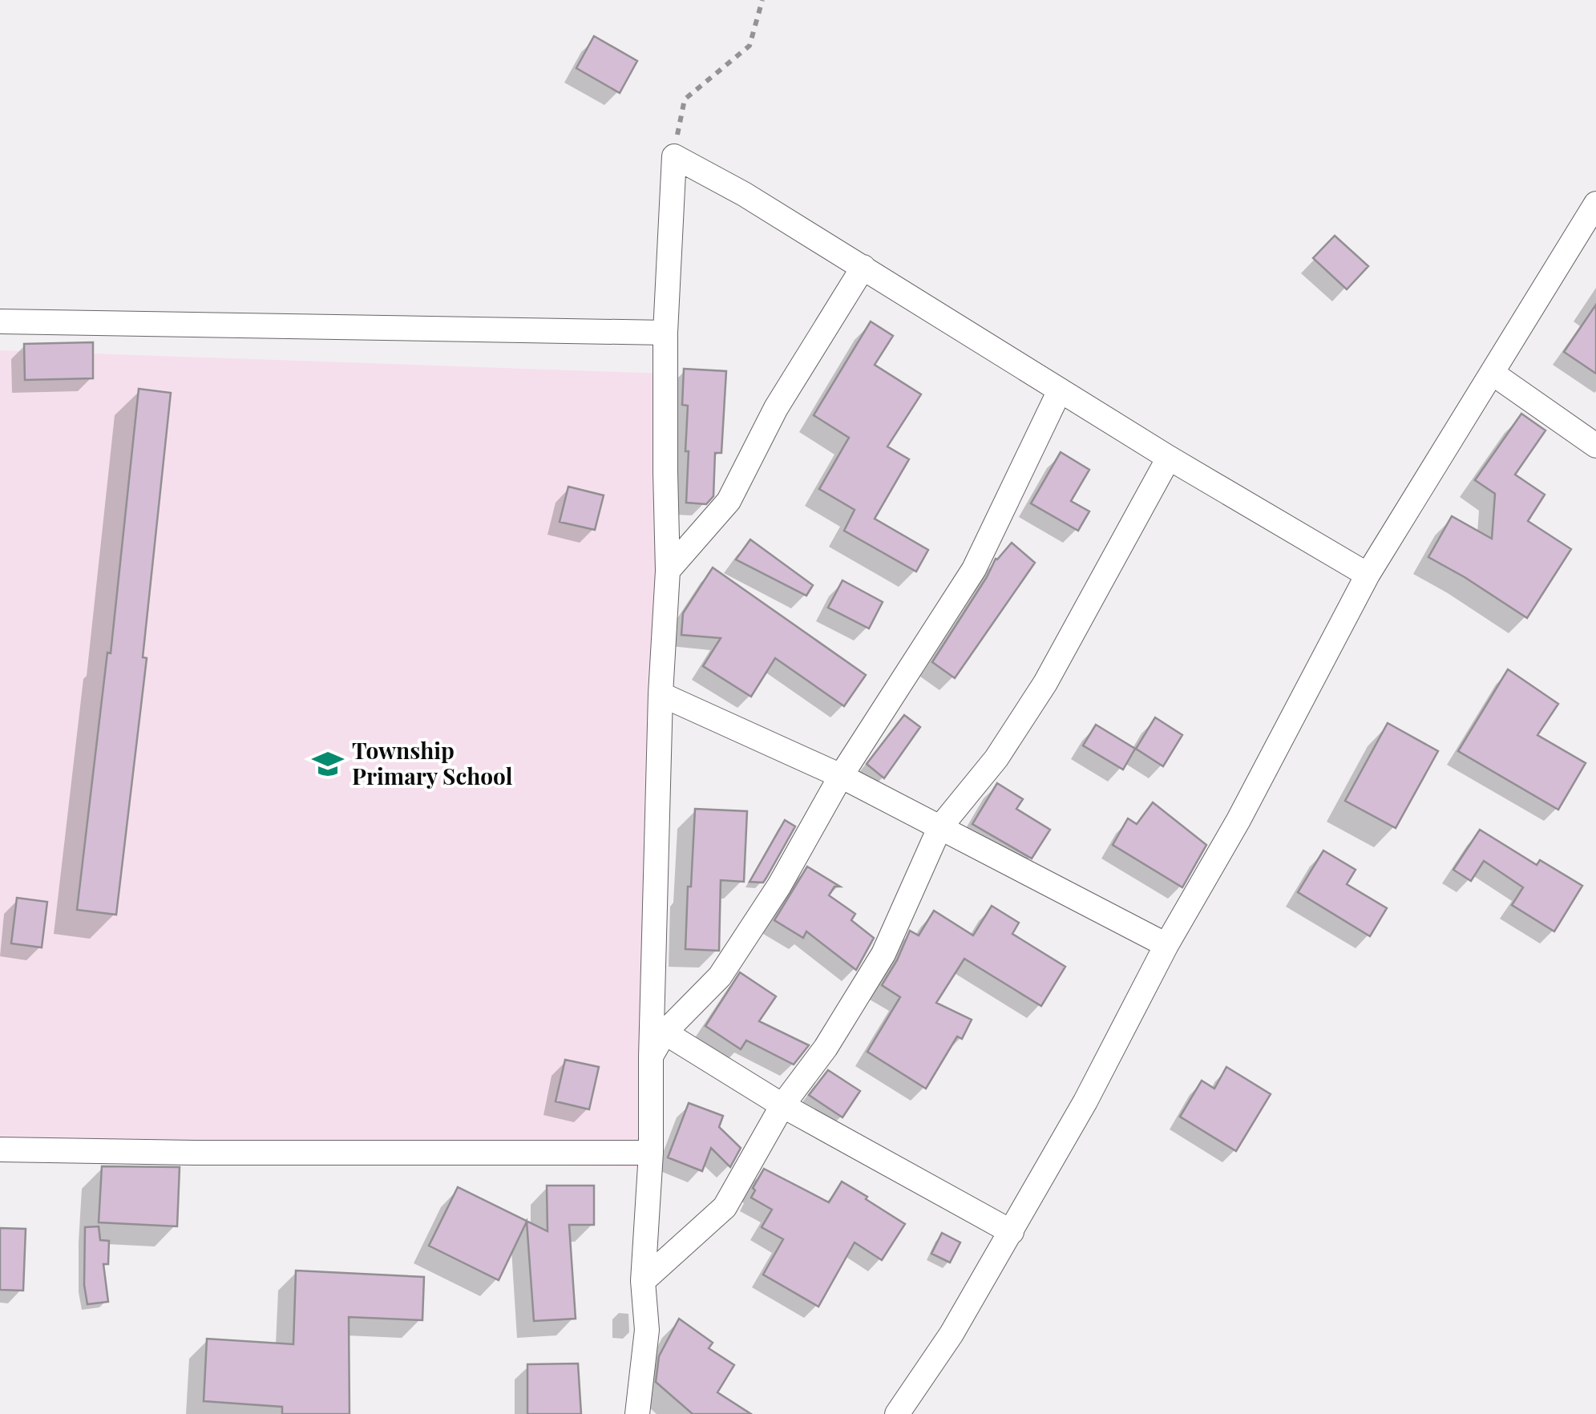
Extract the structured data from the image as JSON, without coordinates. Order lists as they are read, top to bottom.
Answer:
{
  "places": {
    "school or university": ["Township Primary School"]
  }
}
